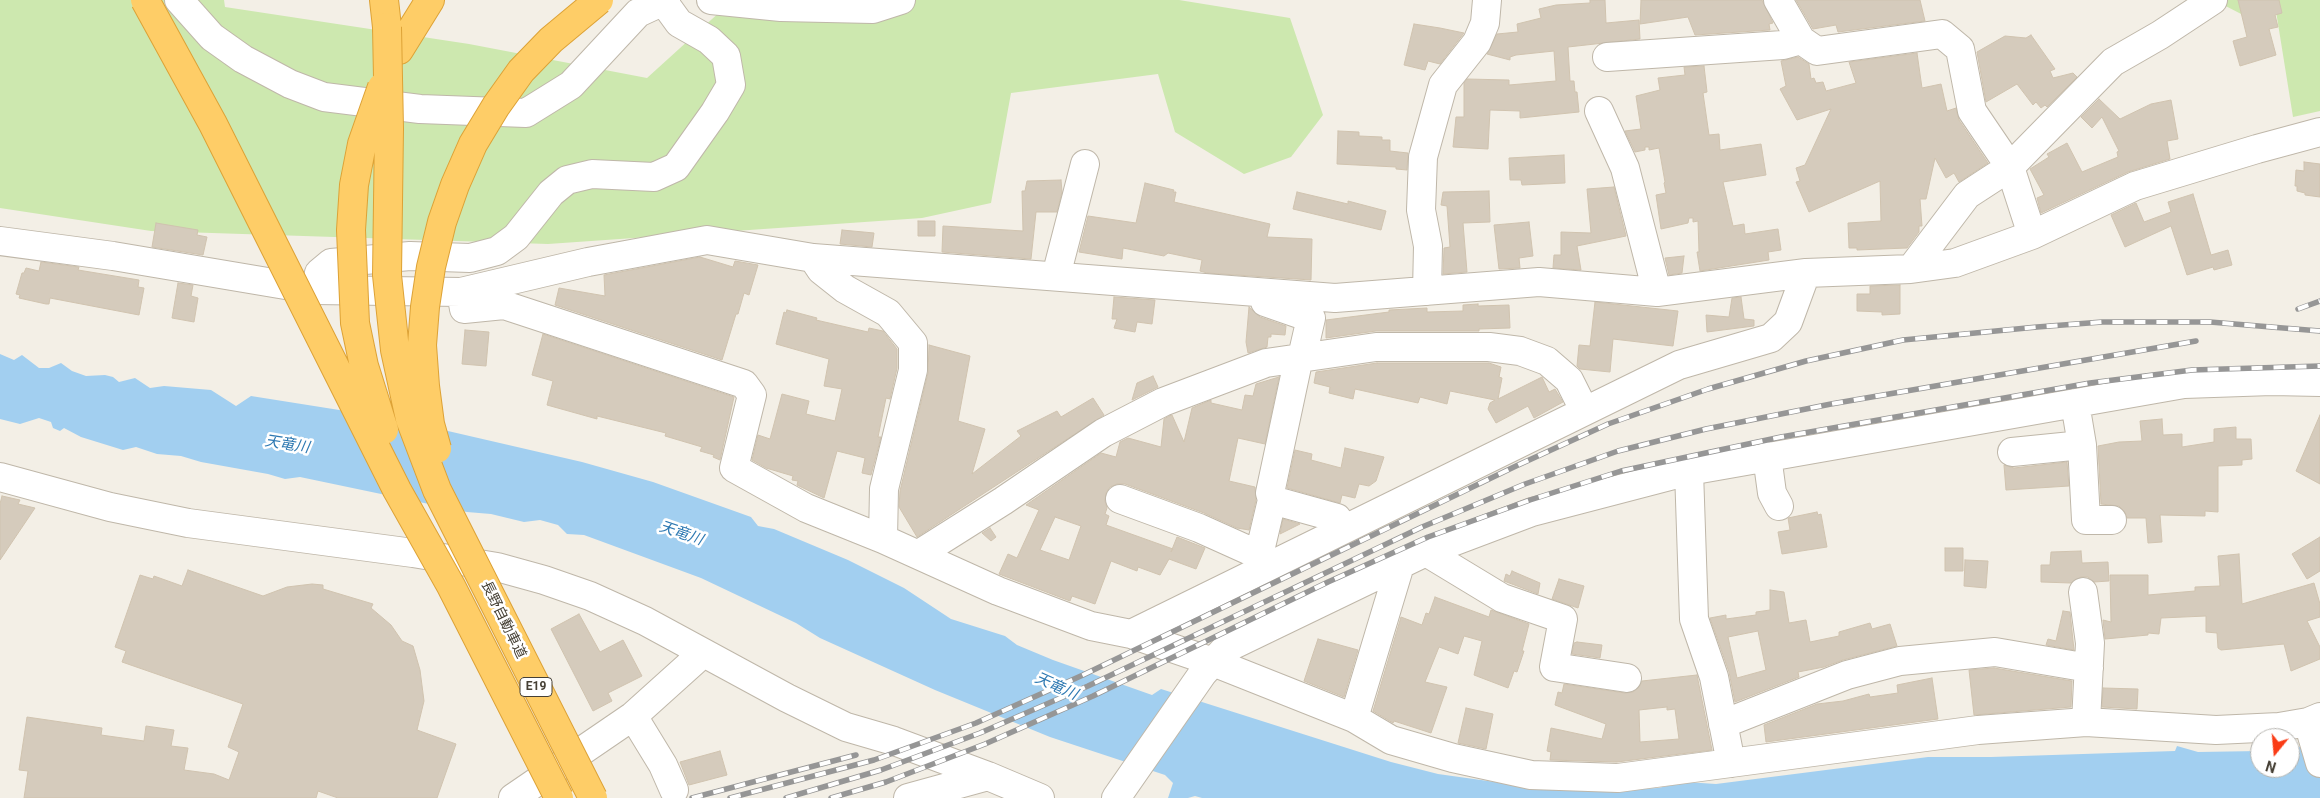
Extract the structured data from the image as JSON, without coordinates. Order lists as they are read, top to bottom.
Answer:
{
  "streets": {
    "highway": ["長野自動車道", "E19"]
  },
  "water": ["天竜川"],
  "north": "bottom"
}
